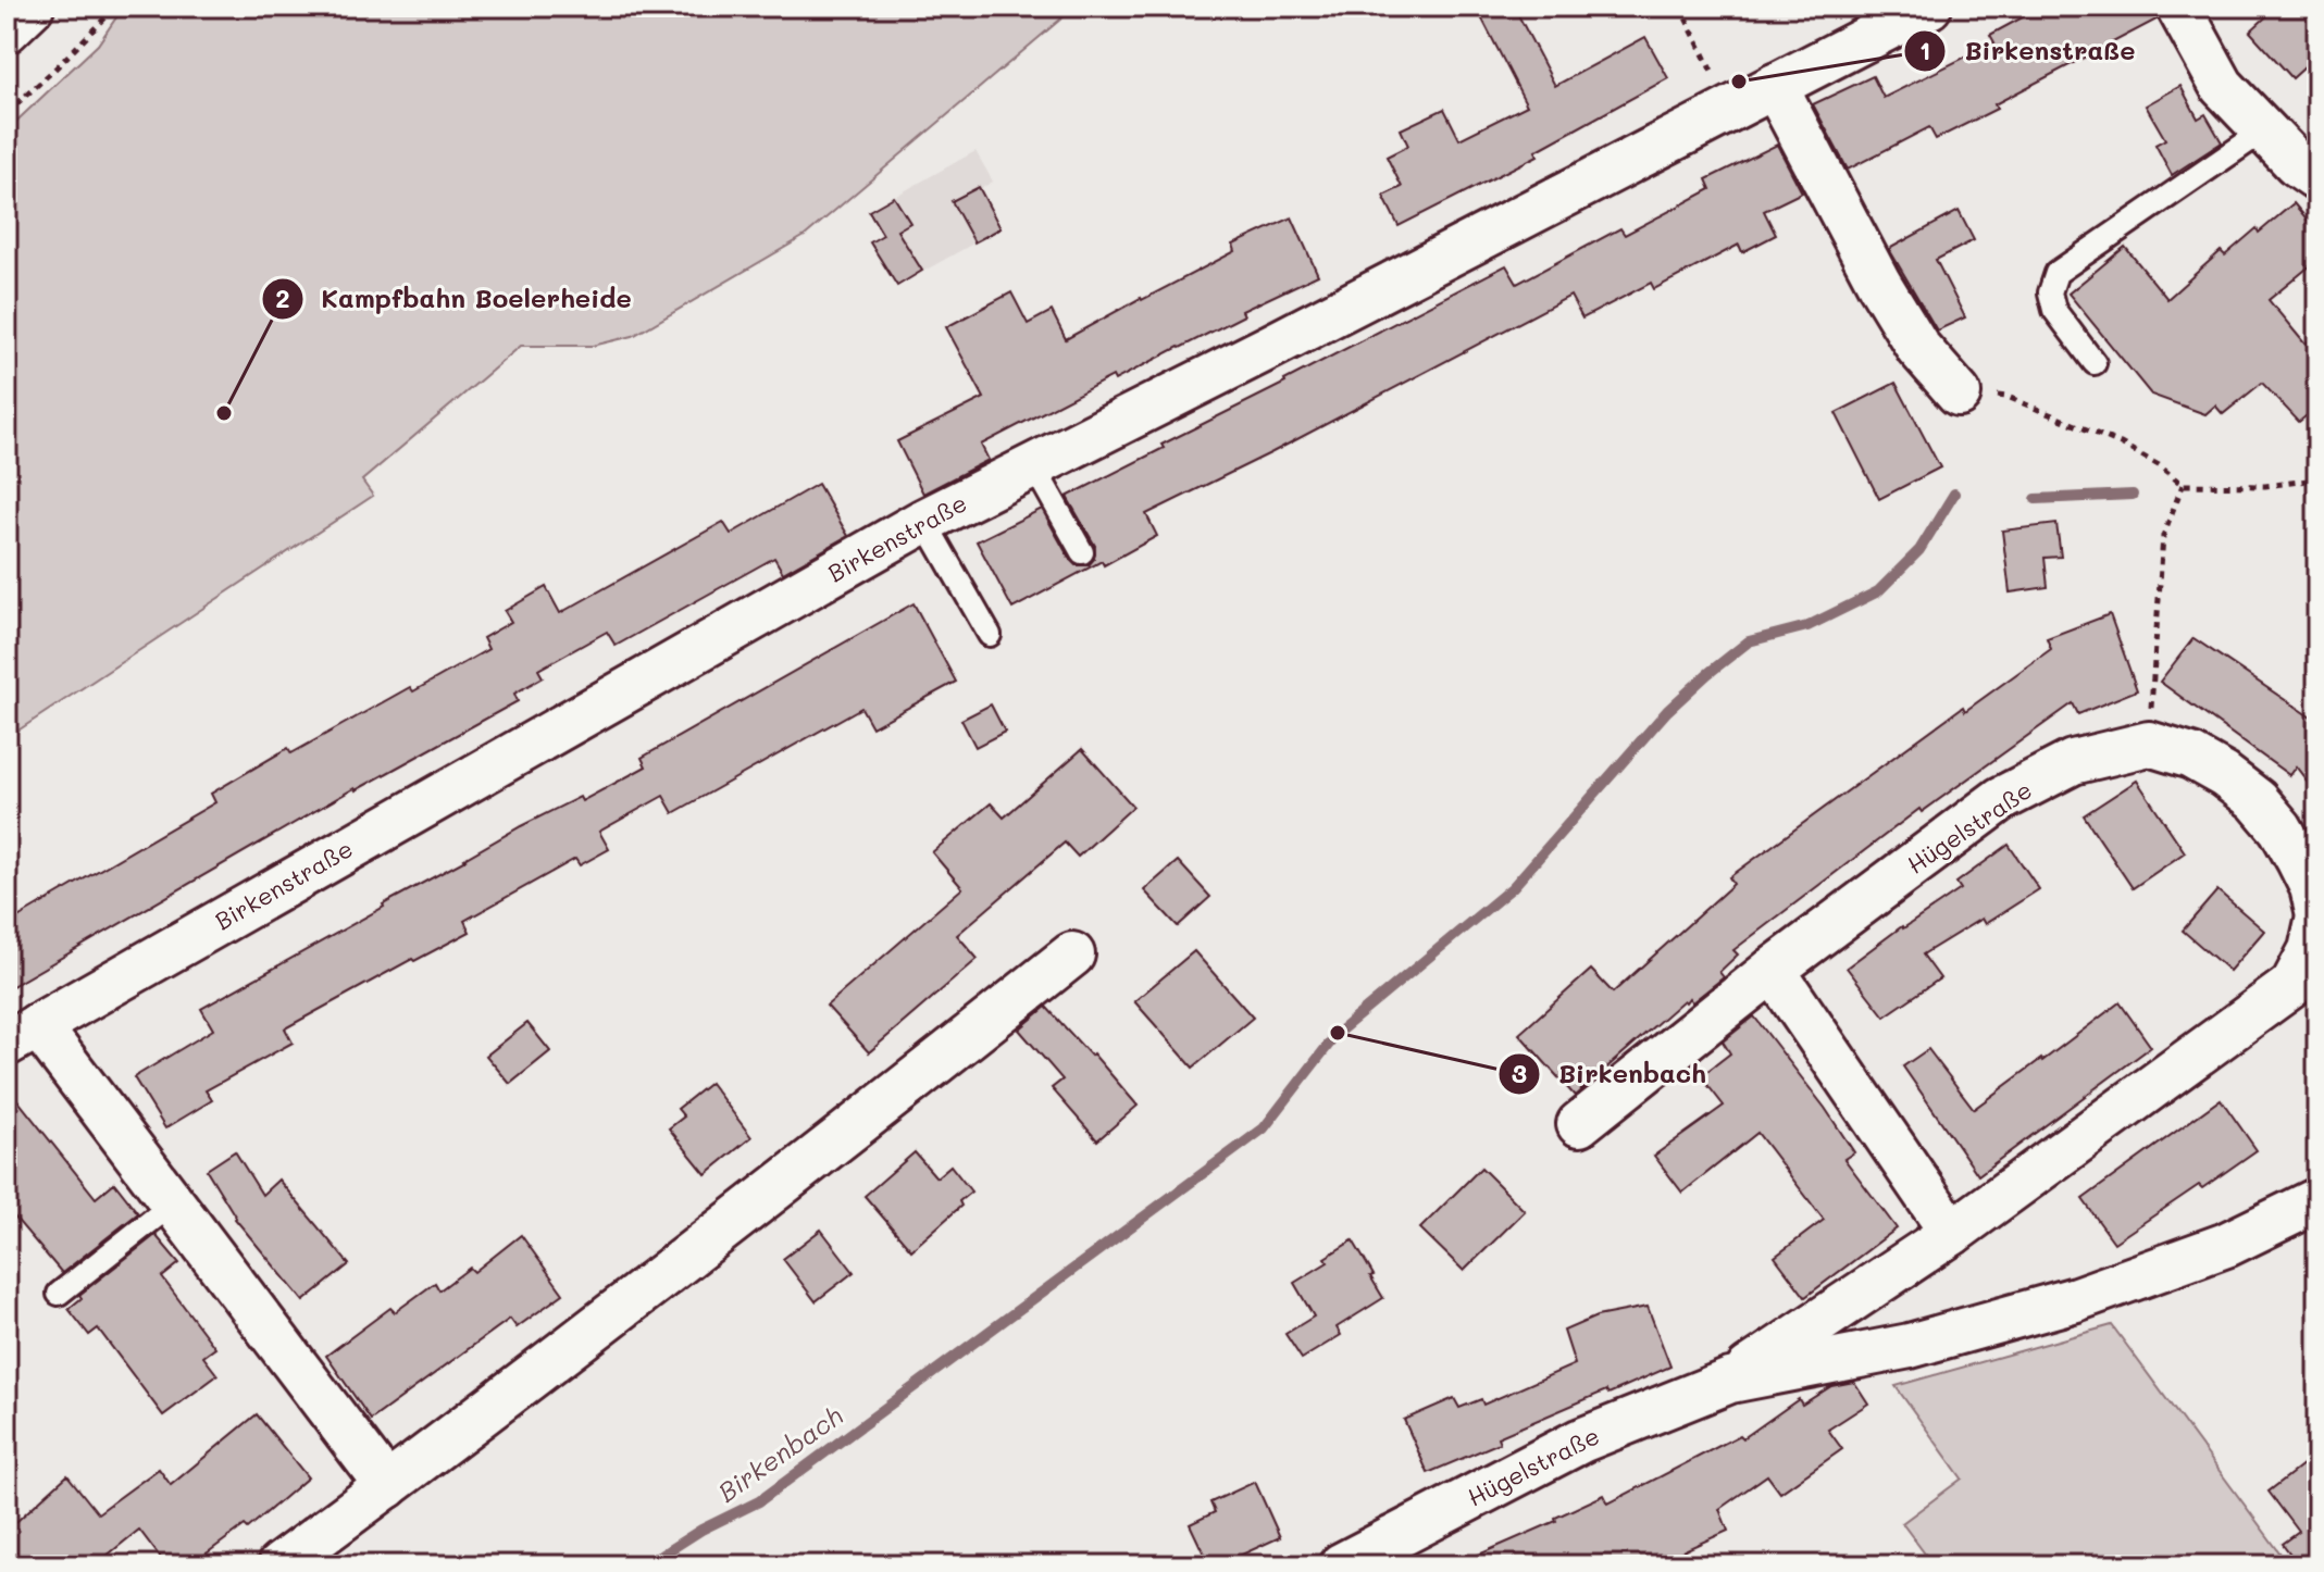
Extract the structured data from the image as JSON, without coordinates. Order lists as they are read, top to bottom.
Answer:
{
  "streets": {
    "street": ["Birkenstraße", "Hügelstraße"]
  },
  "water": ["Birkenbach"],
  "places": ["Birkenstraße", "Kampfbahn Boelerheide", "Birkenbach"]
}
